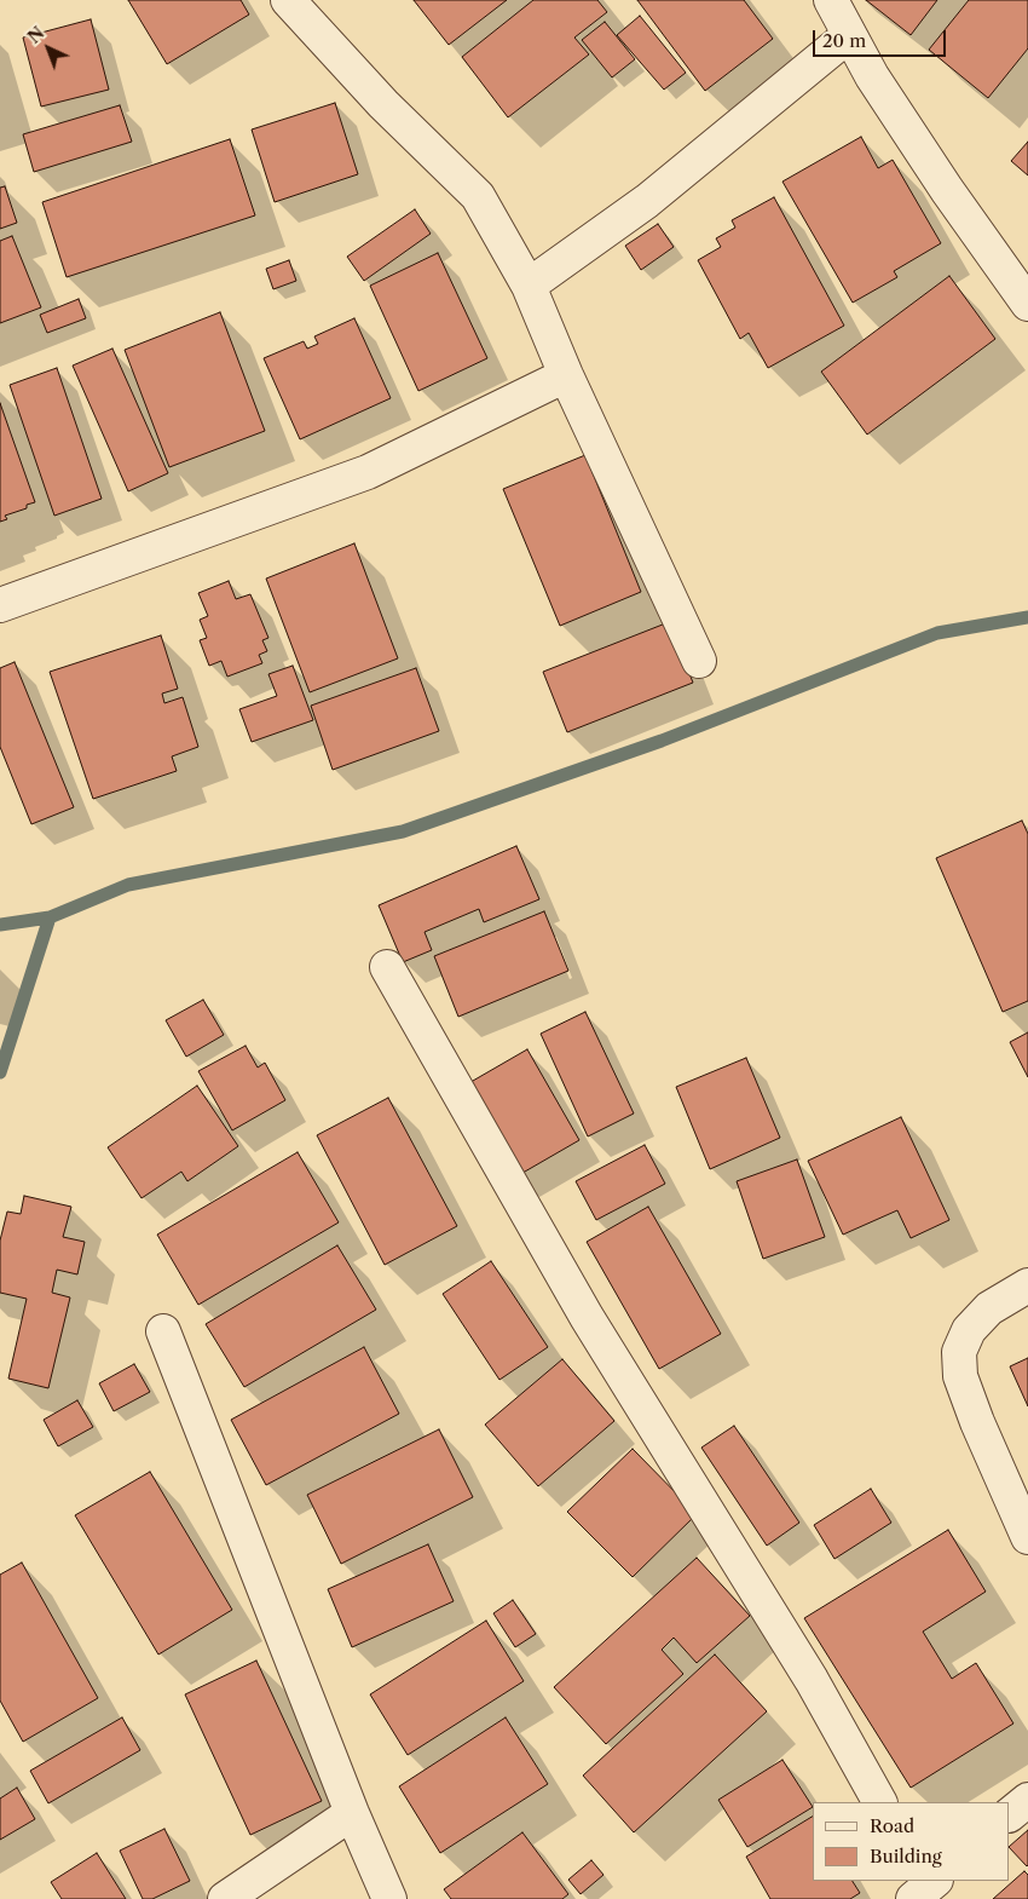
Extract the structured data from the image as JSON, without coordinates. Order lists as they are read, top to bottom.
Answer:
{
  "legend": ["Road", "Building"],
  "scale_bar": "20 m",
  "north": "top left"
}
